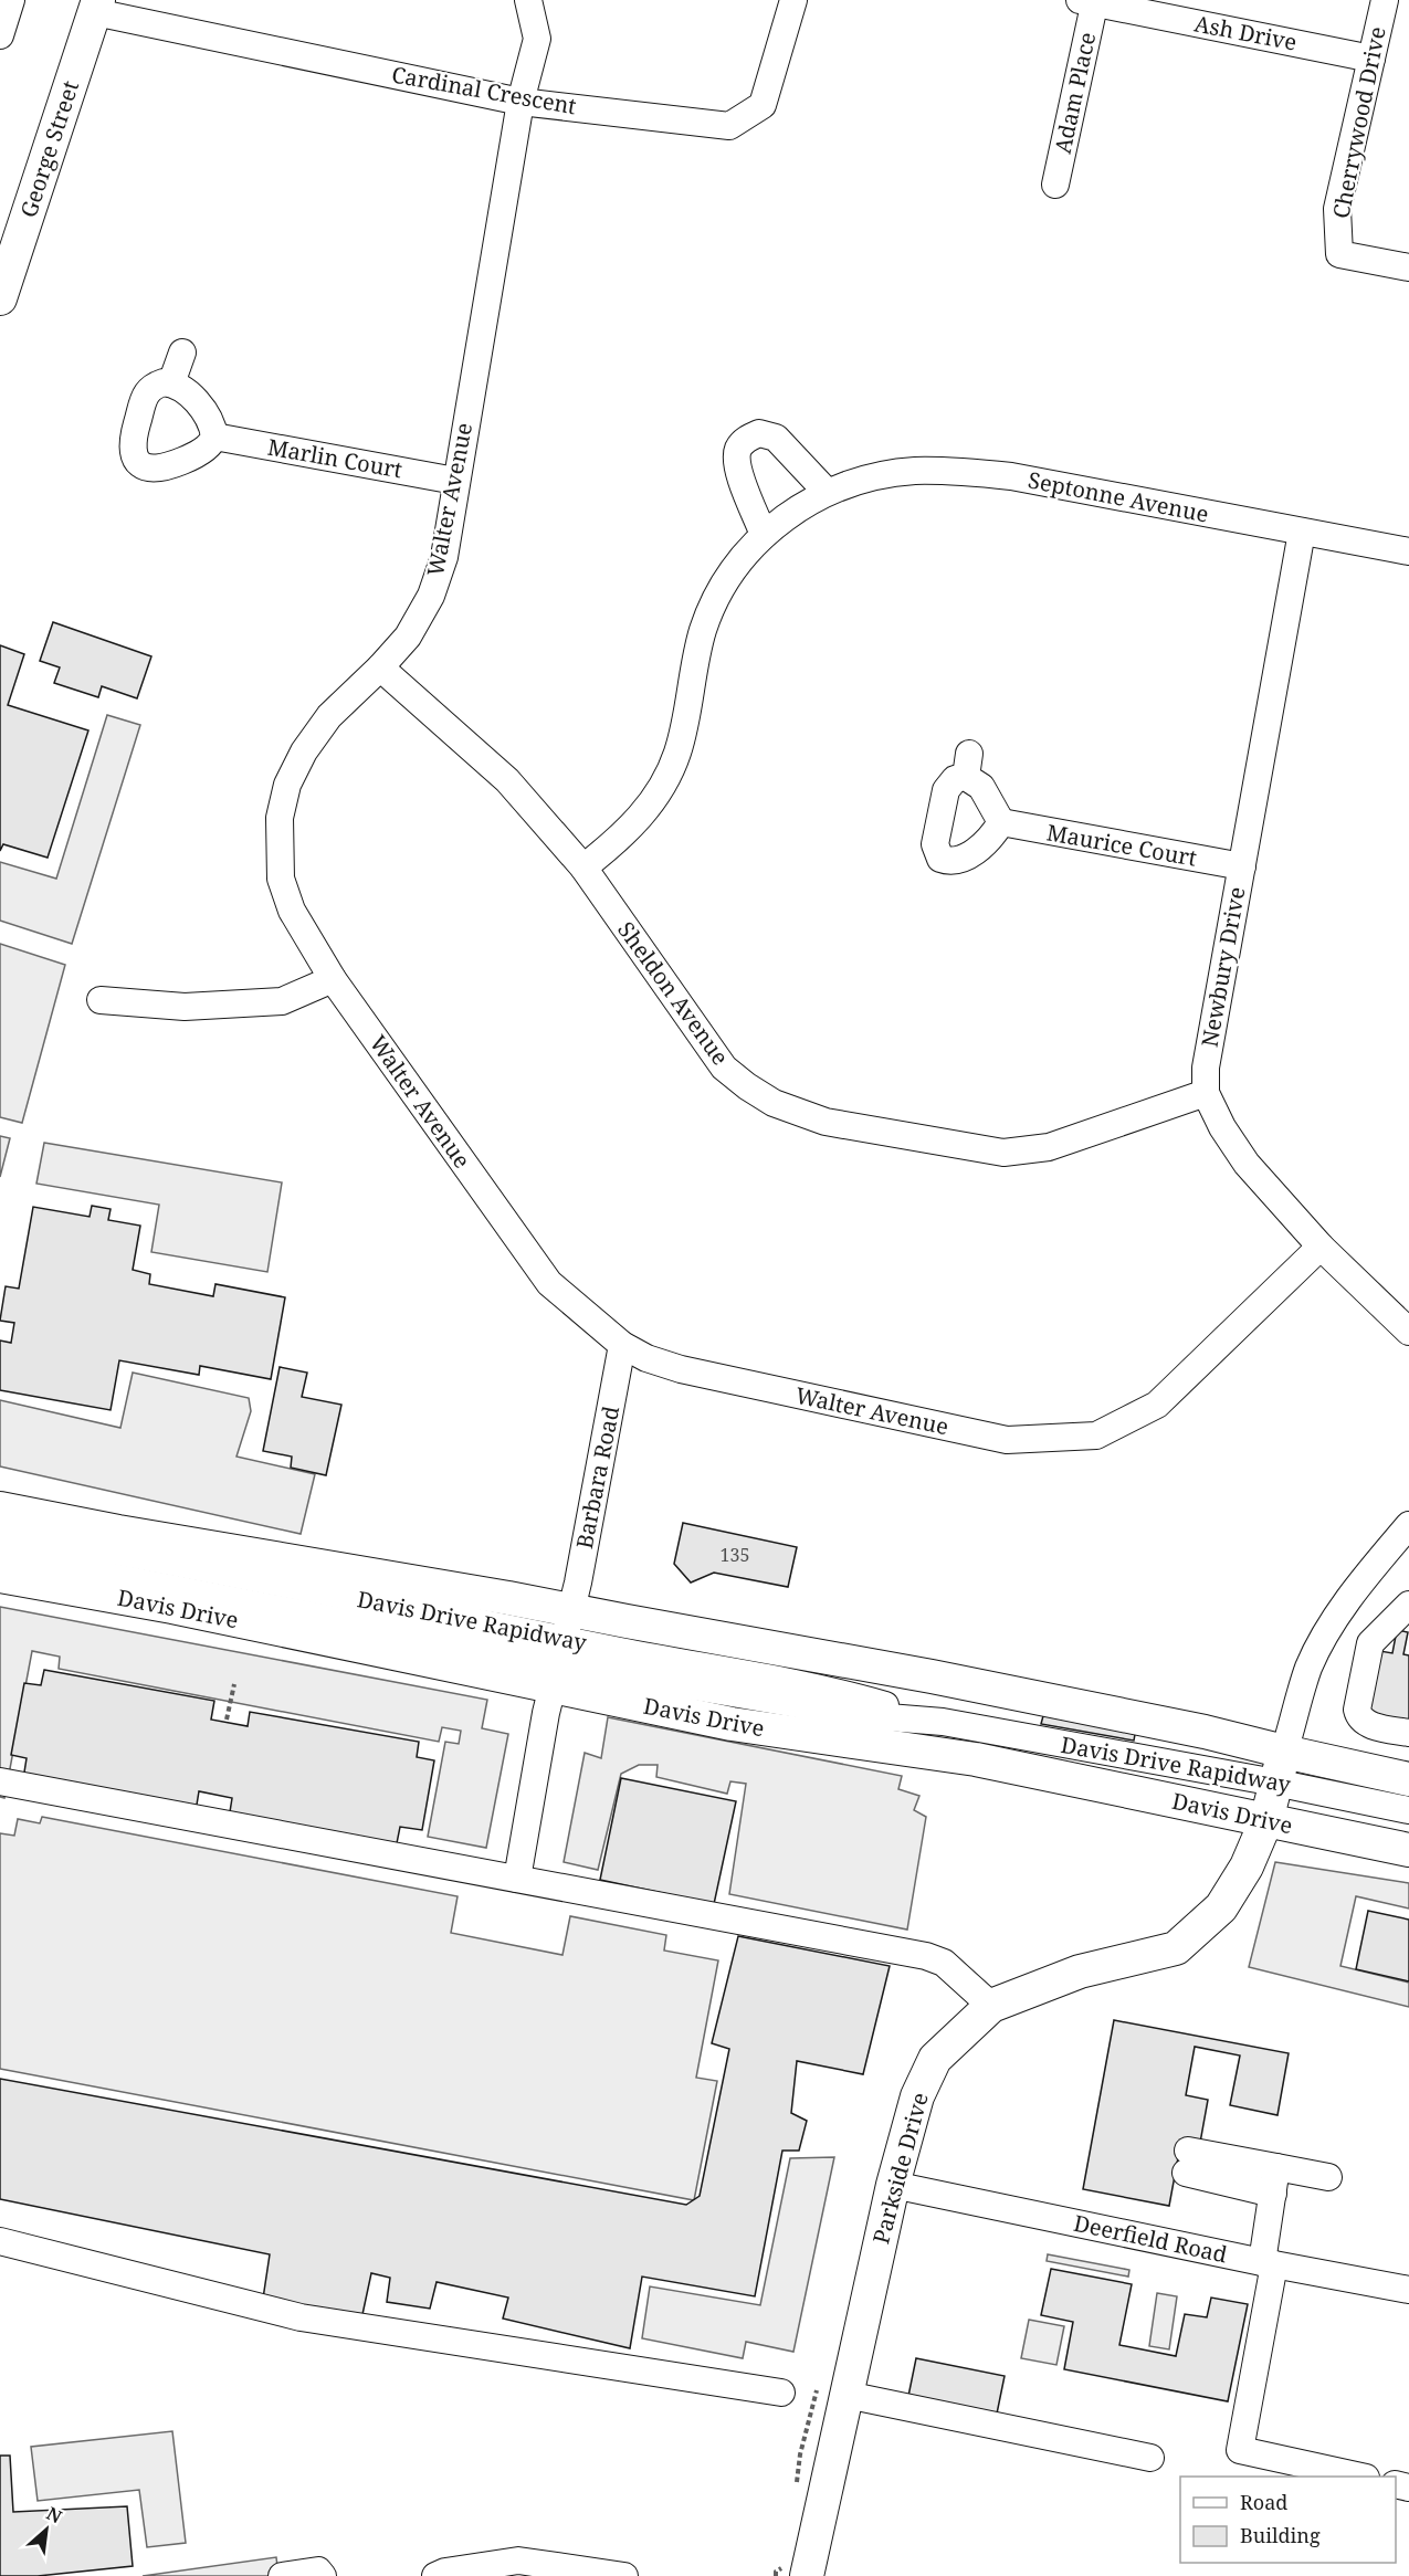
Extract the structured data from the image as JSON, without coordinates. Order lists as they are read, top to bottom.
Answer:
{
  "streets": {
    "main road": ["George Street", "Davis Drive", "Parkside Drive"],
    "street": [
      "Ash Drive",
      "Cardinal Crescent",
      "Adam Place",
      "Cherrywood Drive",
      "Marlin Court",
      "Septonne Avenue",
      "Walter Avenue",
      "Maurice Court",
      "Newbury Drive",
      "Sheldon Avenue",
      "Barbara Road",
      "Davis Drive Rapidway",
      "Deerfield Road"
    ]
  },
  "crossings": [
    ["Ash Drive", "Adam Place"],
    ["Ash Drive", "Cherrywood Drive"],
    ["Cardinal Crescent", "George Street"],
    ["Cardinal Crescent", "Walter Avenue"],
    ["Marlin Court", "Walter Avenue"],
    ["Septonne Avenue", "Newbury Drive"],
    ["Septonne Avenue", "Sheldon Avenue"],
    ["Walter Avenue", "Newbury Drive"],
    ["Walter Avenue", "Sheldon Avenue"],
    ["Walter Avenue", "Barbara Road"],
    ["Maurice Court", "Newbury Drive"],
    ["Newbury Drive", "Sheldon Avenue"],
    ["Barbara Road", "Davis Drive"],
    ["Barbara Road", "Davis Drive Rapidway"],
    ["Davis Drive", "Davis Drive Rapidway"],
    ["Davis Drive", "Parkside Drive"],
    ["Davis Drive Rapidway", "Parkside Drive"],
    ["Parkside Drive", "Deerfield Road"]
  ],
  "house_numbers": ["135"],
  "legend": ["Road", "Building"],
  "north": "top right"
}
